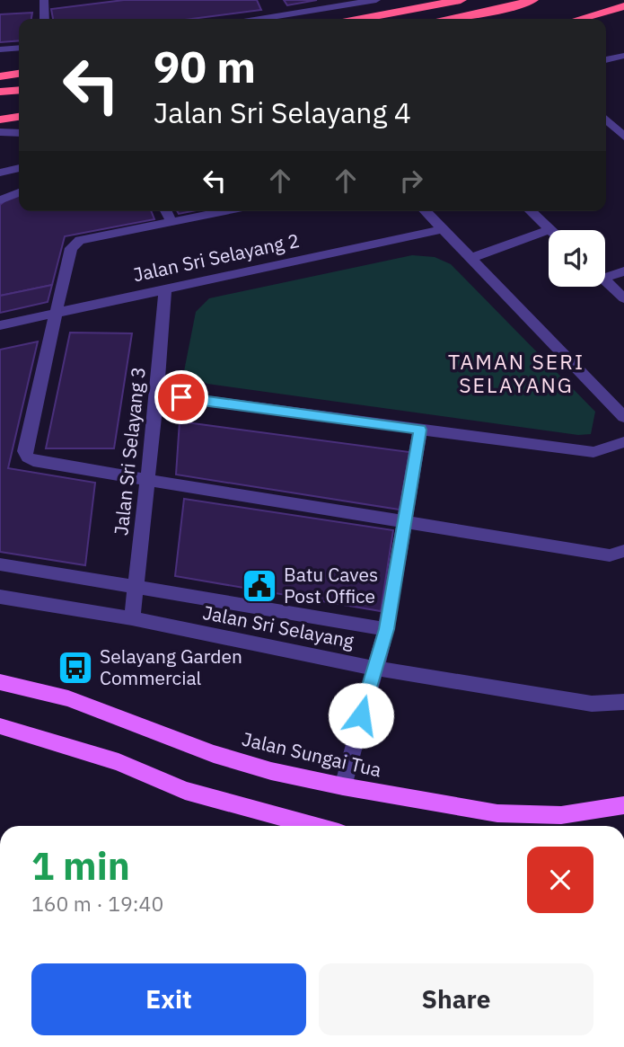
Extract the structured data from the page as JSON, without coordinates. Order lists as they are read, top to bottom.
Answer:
{
  "streets": {
    "main road": ["Jalan Sungai Tua"],
    "street": ["Jalan Sri Selayang 2", "Jalan Sri Selayang 3", "Jalan Sri Selayang"]
  },
  "crossings": [
    ["Jalan Sri Selayang 2", "Jalan Sri Selayang 3"],
    ["Jalan Sri Selayang 3", "Jalan Sri Selayang"]
  ],
  "districts": ["TAMAN SERI SELAYANG"],
  "places": {
    "public building": ["Batu Caves Post Office"],
    "bus stop": ["Selayang Garden Commercial"]
  },
  "page": {
    "turn": ["90 m", "Jalan Sri Selayang 4"],
    "heading": ["1 min", "160 m · 19:40"],
    "buttons": ["Exit", "Share"]
  }
}
